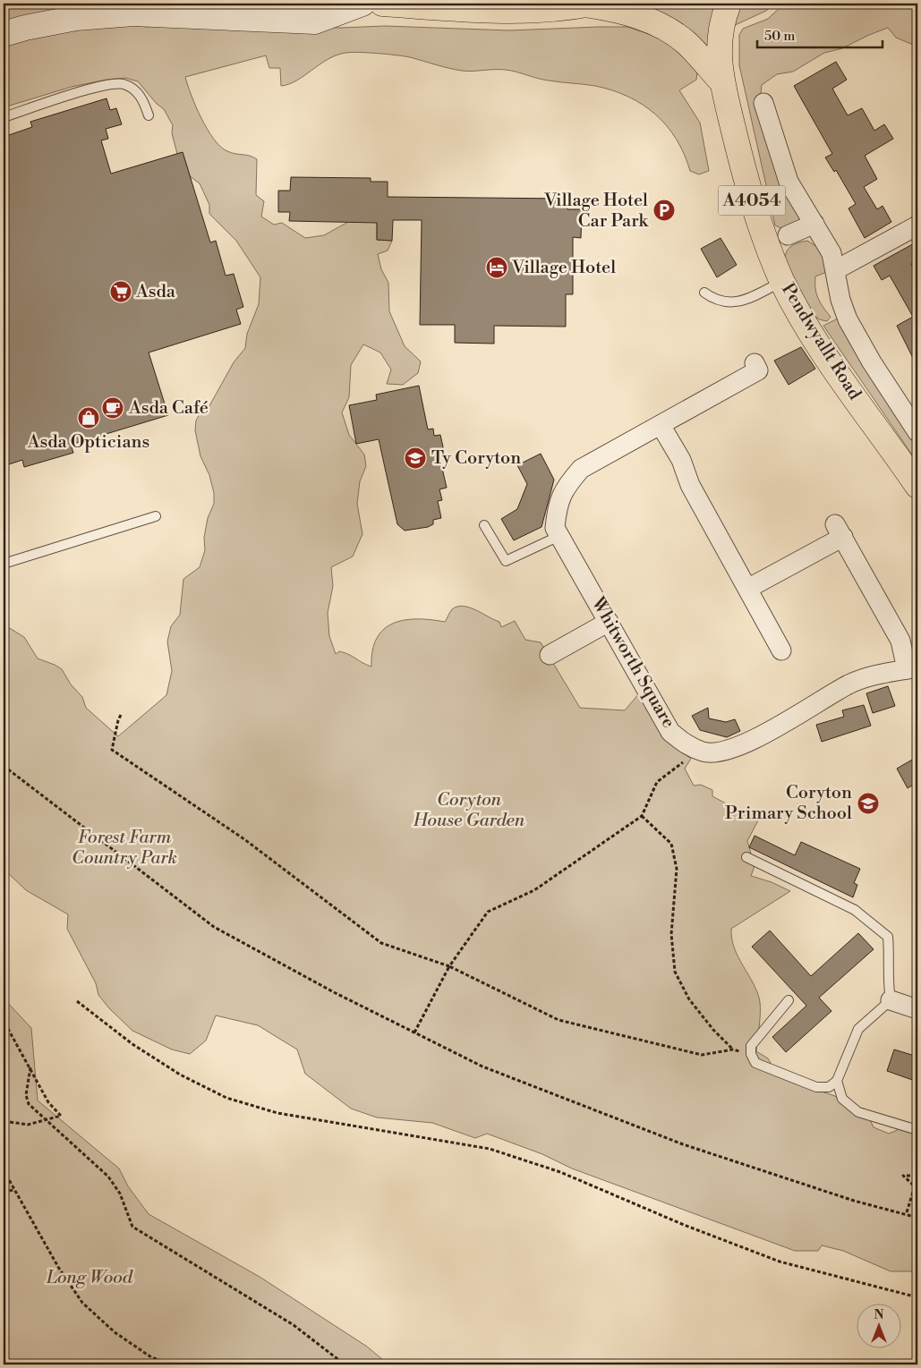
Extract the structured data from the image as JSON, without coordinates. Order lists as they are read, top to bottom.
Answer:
{
  "streets": {
    "main road": ["A4054", "Pendwyallt Road"],
    "street": ["Whitworth Square"]
  },
  "parks": ["Coryton House Garden", "Forest Farm Country Park", "Long Wood"],
  "places": {
    "parking": ["Village Hotel Car Park"],
    "hotel": ["Village Hotel"],
    "supermarket": ["Asda"],
    "cafe": ["Asda Café"],
    "shop": ["Asda Opticians"],
    "school or university": ["Ty Coryton", "Coryton Primary School"]
  },
  "scale_bar": "50 m",
  "north": "top"
}
